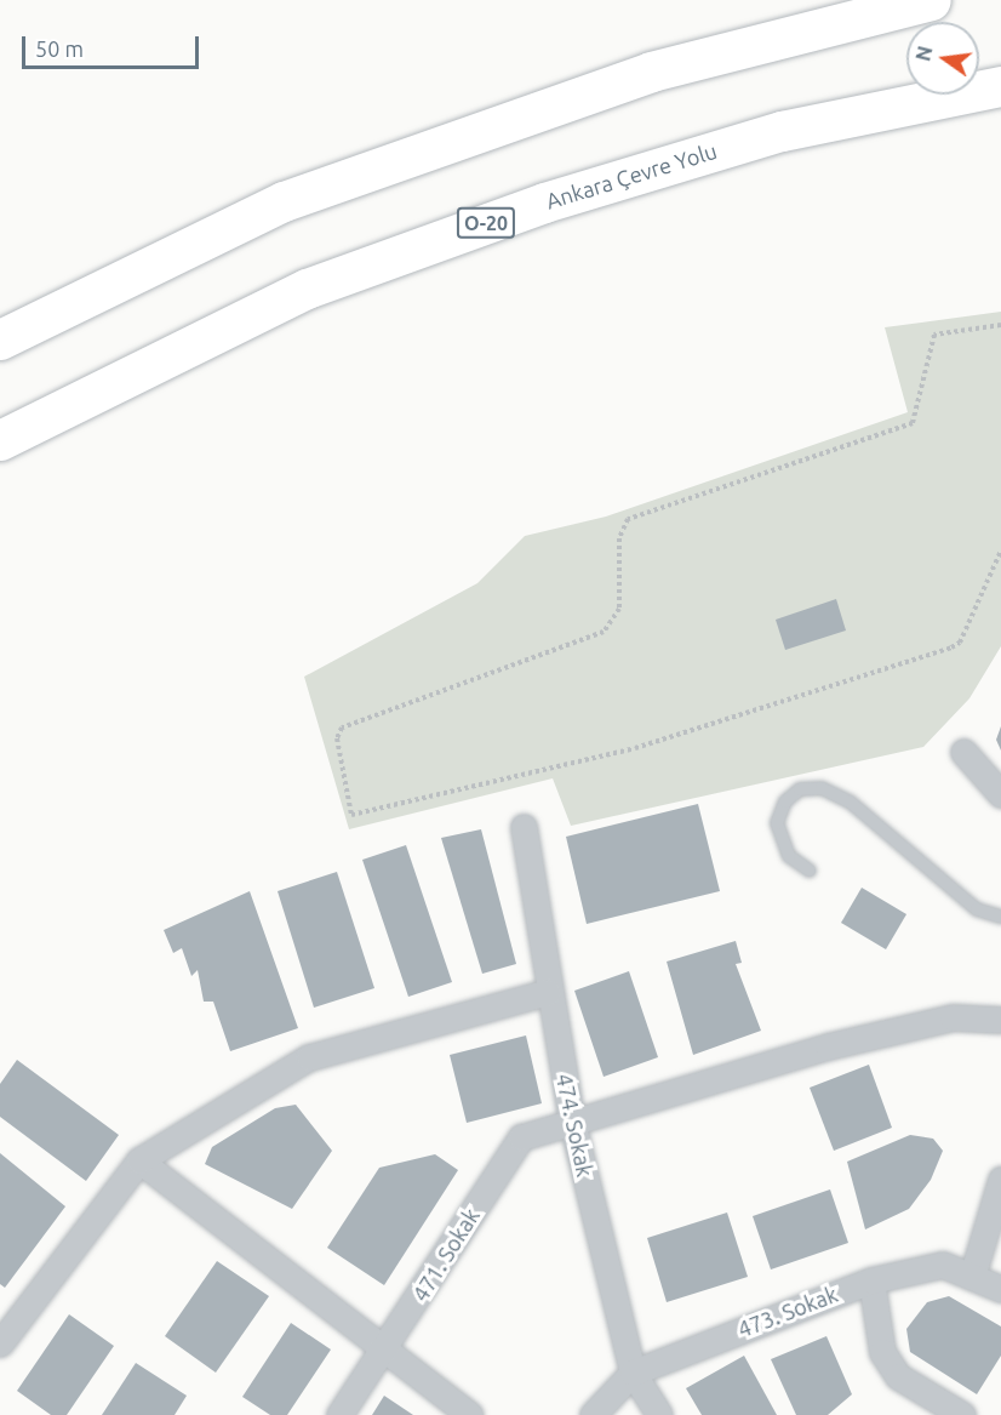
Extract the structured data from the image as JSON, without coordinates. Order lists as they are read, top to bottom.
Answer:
{
  "streets": {
    "highway": ["Ankara Çevre Yolu", "O-20"],
    "street": ["474. Sokak", "471. Sokak", "473. Sokak"]
  },
  "crossings": [
    ["474. Sokak", "471. Sokak"],
    ["474. Sokak", "473. Sokak"]
  ],
  "scale_bar": "50 m",
  "north": "left"
}
